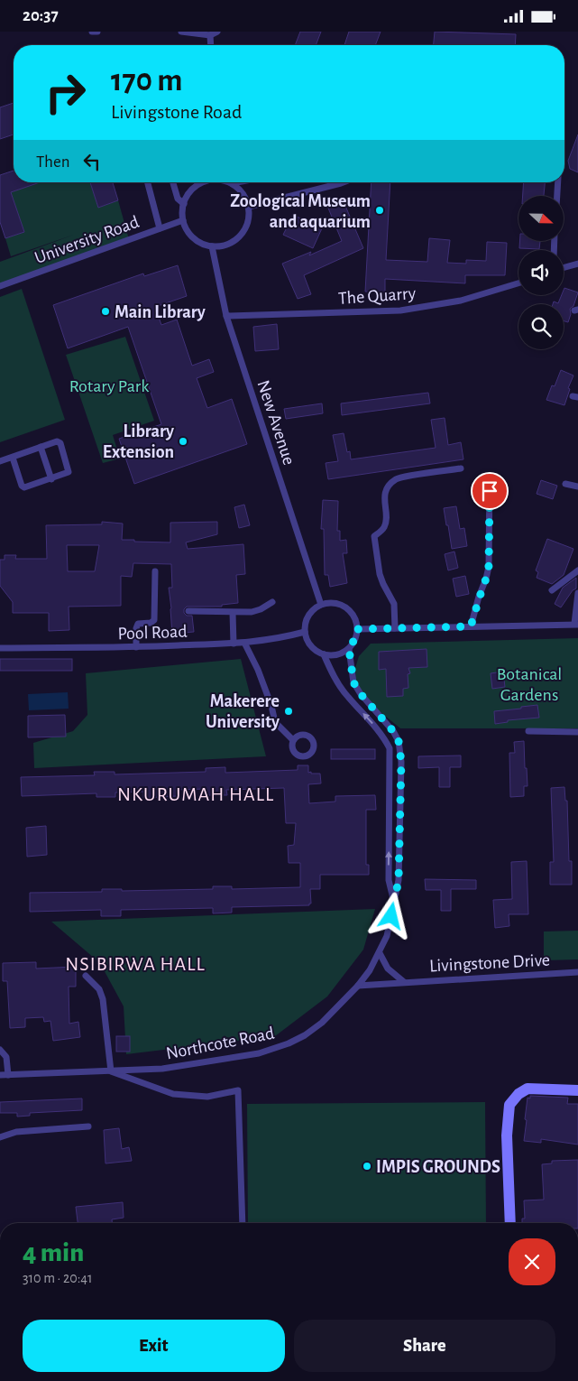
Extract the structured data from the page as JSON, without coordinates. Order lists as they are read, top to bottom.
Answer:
{
  "streets": {
    "lane": [
      "University Road",
      "The Quarry",
      "New Avenue",
      "Pool Road",
      "Livingstone Drive",
      "Northcote Road"
    ]
  },
  "crossings": [
    ["The Quarry", "New Avenue"],
    ["New Avenue", "Pool Road"],
    ["New Avenue", "Northcote Road"],
    ["Pool Road", "Northcote Road"],
    ["Livingstone Drive", "Northcote Road"]
  ],
  "districts": ["NKURUMAH HALL", "NSIBIRWA HALL"],
  "parks": ["Rotary Park", "Botanical Gardens"],
  "places": [
    "Zoological Museum and aquarium",
    "Main Library",
    "Library Extension",
    "Makerere University",
    "IMPIS GROUNDS"
  ],
  "north": "right",
  "page": {
    "status": "20:37",
    "turn": ["170 m", "Livingstone Road"],
    "then": "Then",
    "heading": ["4 min", "310 m · 20:41"],
    "buttons": ["Exit", "Share"]
  }
}
